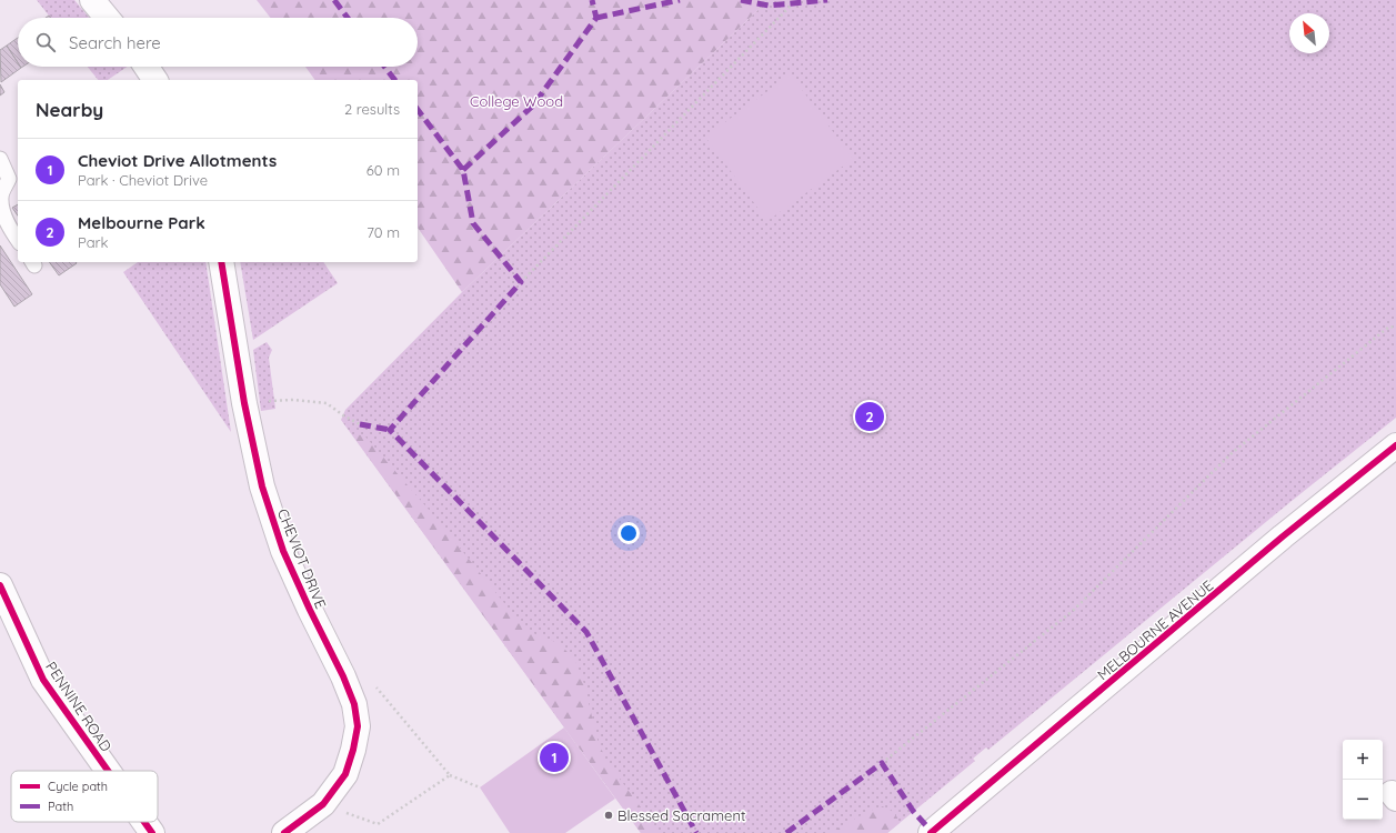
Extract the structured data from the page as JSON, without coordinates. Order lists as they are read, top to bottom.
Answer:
{
  "streets": {
    "street": ["CHEVIOT DRIVE", "MELBOURNE AVENUE", "PENNINE ROAD"]
  },
  "parks": ["College Wood"],
  "places": ["Blessed Sacrament"],
  "legend": ["Cycle path", "Path"],
  "north": "top left",
  "page": {
    "search": "Search here",
    "heading": ["Nearby", "2 results"],
    "list": [
      {
        "mark": "1",
        "name": "Cheviot Drive Allotments",
        "note": "Park · Cheviot Drive",
        "value": "60 m"
      },
      {
        "mark": "2",
        "name": "Melbourne Park",
        "note": "Park",
        "value": "70 m"
      }
    ],
    "pins": ["2", "1"],
    "map_buttons": ["+", "−"]
  }
}
